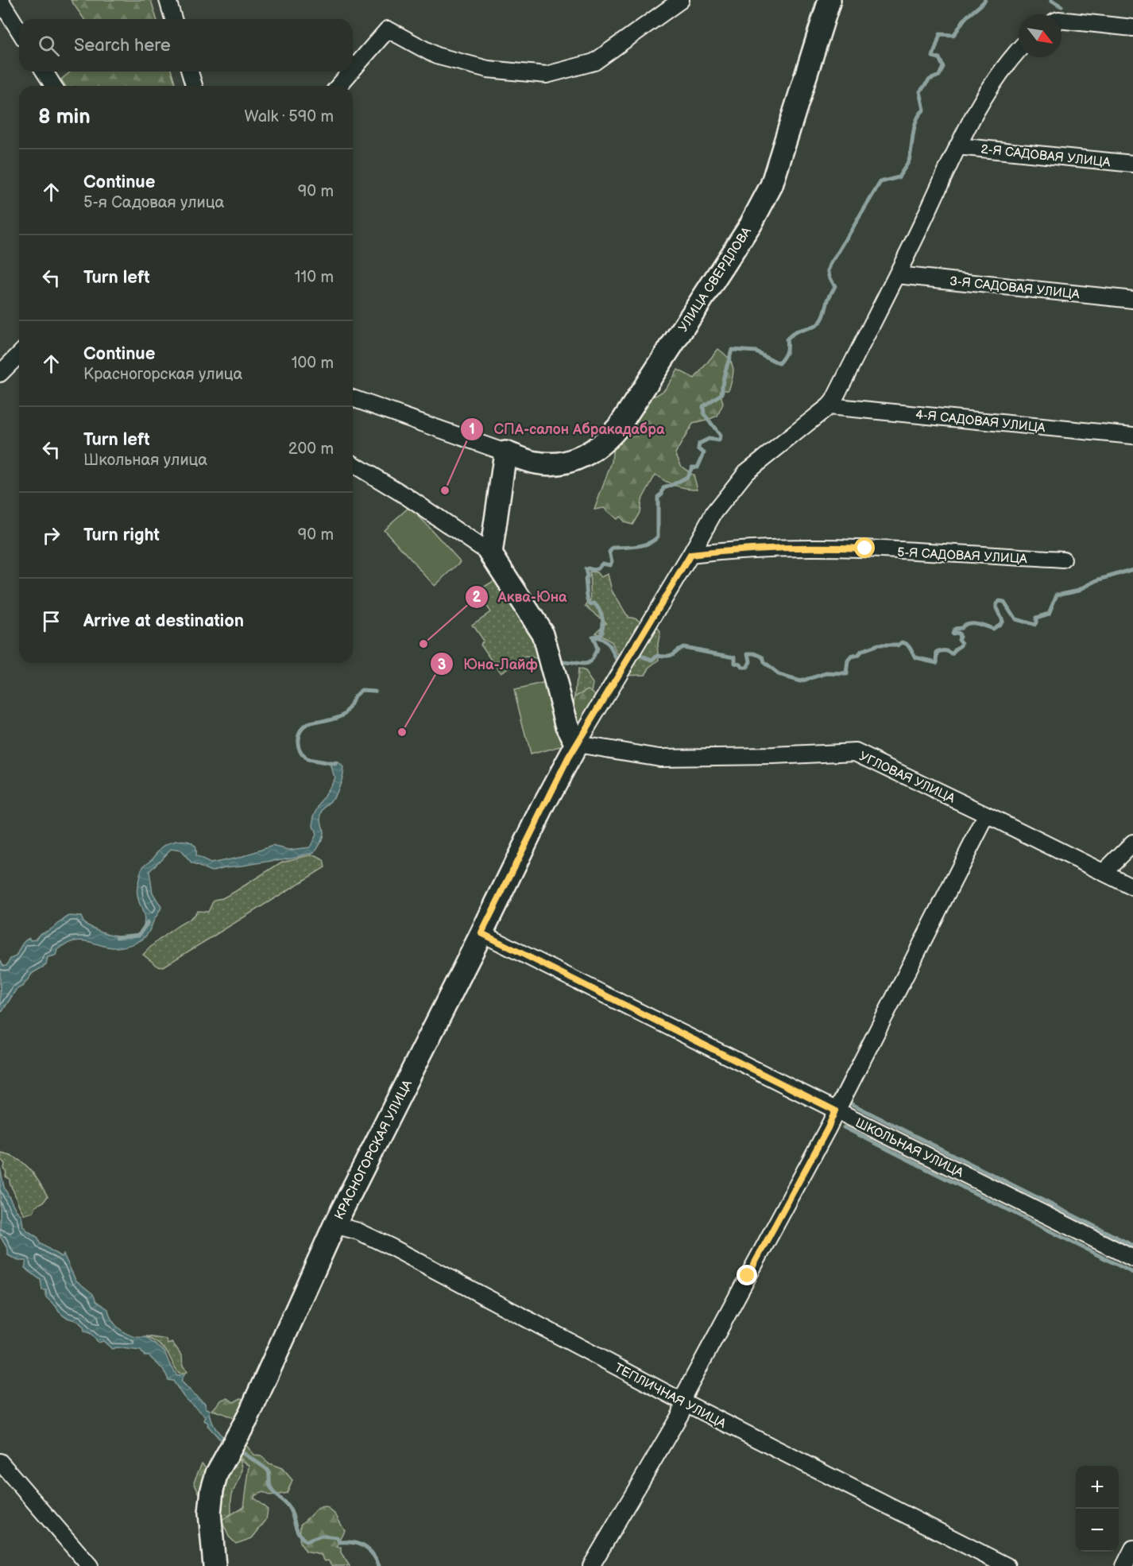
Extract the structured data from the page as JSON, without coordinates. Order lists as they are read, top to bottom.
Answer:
{
  "streets": {
    "street": [
      "2-Я САДОВАЯ УЛИЦА",
      "УЛИЦА СВЕРДЛОВА",
      "3-Я САДОВАЯ УЛИЦА",
      "4-Я САДОВАЯ УЛИЦА",
      "5-Я САДОВАЯ УЛИЦА",
      "УГЛОВАЯ УЛИЦА",
      "ШКОЛЬНАЯ УЛИЦА",
      "КРАСНОГОРСКАЯ УЛИЦА",
      "ТЕПЛИЧНАЯ УЛИЦА"
    ]
  },
  "crossings": [
    ["УГЛОВАЯ УЛИЦА", "КРАСНОГОРСКАЯ УЛИЦА"],
    ["ШКОЛЬНАЯ УЛИЦА", "КРАСНОГОРСКАЯ УЛИЦА"],
    ["КРАСНОГОРСКАЯ УЛИЦА", "ТЕПЛИЧНАЯ УЛИЦА"]
  ],
  "places": ["СПА-салон Абракадабра", "Аква-Юна", "Юна-Лайф"],
  "north": "bottom right",
  "page": {
    "search": "Search here",
    "heading": ["8 min", "Walk · 590 m"],
    "list": [
      ["Continue", "5-я Садовая улица", "90 m"],
      ["Turn left", "110 m"],
      ["Continue", "Красногорская улица", "100 m"],
      ["Turn left", "Школьная улица", "200 m"],
      ["Turn right", "90 m"],
      "Arrive at destination"
    ],
    "map_buttons": ["+", "−"]
  }
}
